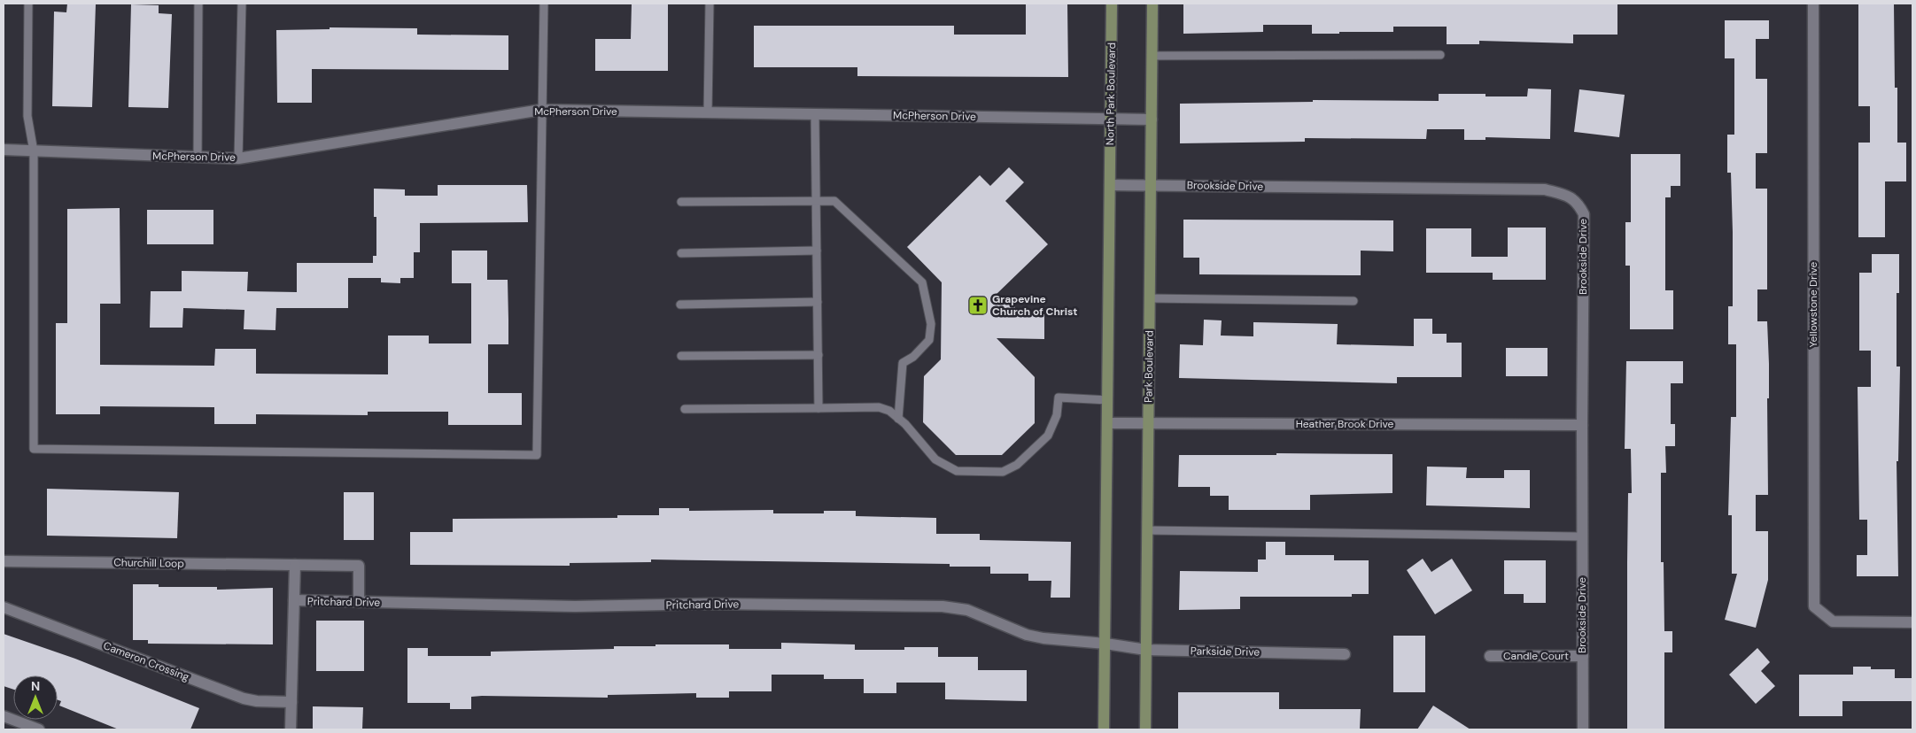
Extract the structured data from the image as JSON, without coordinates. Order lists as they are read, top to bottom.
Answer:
{
  "streets": {
    "main road": ["North Park Boulevard", "Park Boulevard"],
    "street": [
      "McPherson Drive",
      "Brookside Drive",
      "Yellowstone Drive",
      "Heather Brook Drive",
      "Churchill Loop",
      "Pritchard Drive",
      "Parkside Drive",
      "Candle Court",
      "Cameron Crossing"
    ]
  },
  "crossings": [
    ["North Park Boulevard", "McPherson Drive"],
    ["North Park Boulevard", "Brookside Drive"],
    ["McPherson Drive", "Park Boulevard"],
    ["Brookside Drive", "Park Boulevard"],
    ["Brookside Drive", "Heather Brook Drive"],
    ["Brookside Drive", "Candle Court"],
    ["Park Boulevard", "Heather Brook Drive"],
    ["Park Boulevard", "Parkside Drive"],
    ["Churchill Loop", "Pritchard Drive"],
    ["Pritchard Drive", "Parkside Drive"]
  ],
  "places": {
    "church": ["Grapevine Church of Christ"]
  },
  "north": "top"
}
